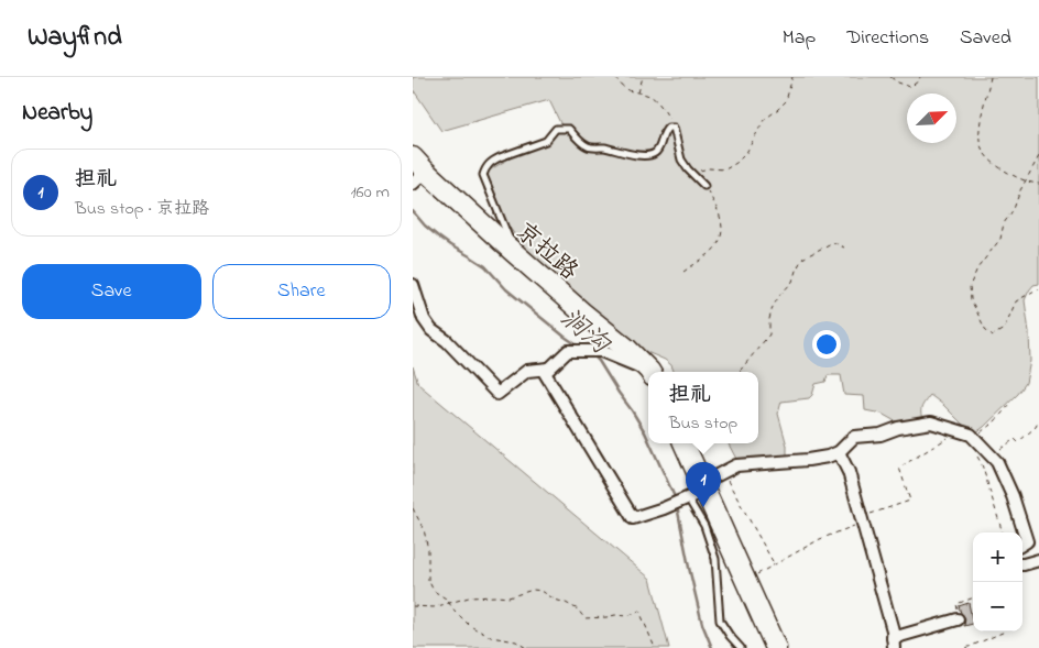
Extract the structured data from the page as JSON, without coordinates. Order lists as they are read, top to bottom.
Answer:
{
  "streets": {
    "highway": ["京拉路"]
  },
  "water": ["涧沟"],
  "north": "top right",
  "page": {
    "header": "Wayfind",
    "nav": ["Map", "Directions", "Saved"],
    "heading": "Nearby",
    "list": [
      {
        "mark": "1",
        "name": "担礼",
        "note": "Bus stop · 京拉路",
        "value": "160 m"
      }
    ],
    "buttons": ["Save", "Share"],
    "popup": ["担礼", "Bus stop"],
    "pins": "1",
    "map_buttons": ["+", "−"]
  }
}
